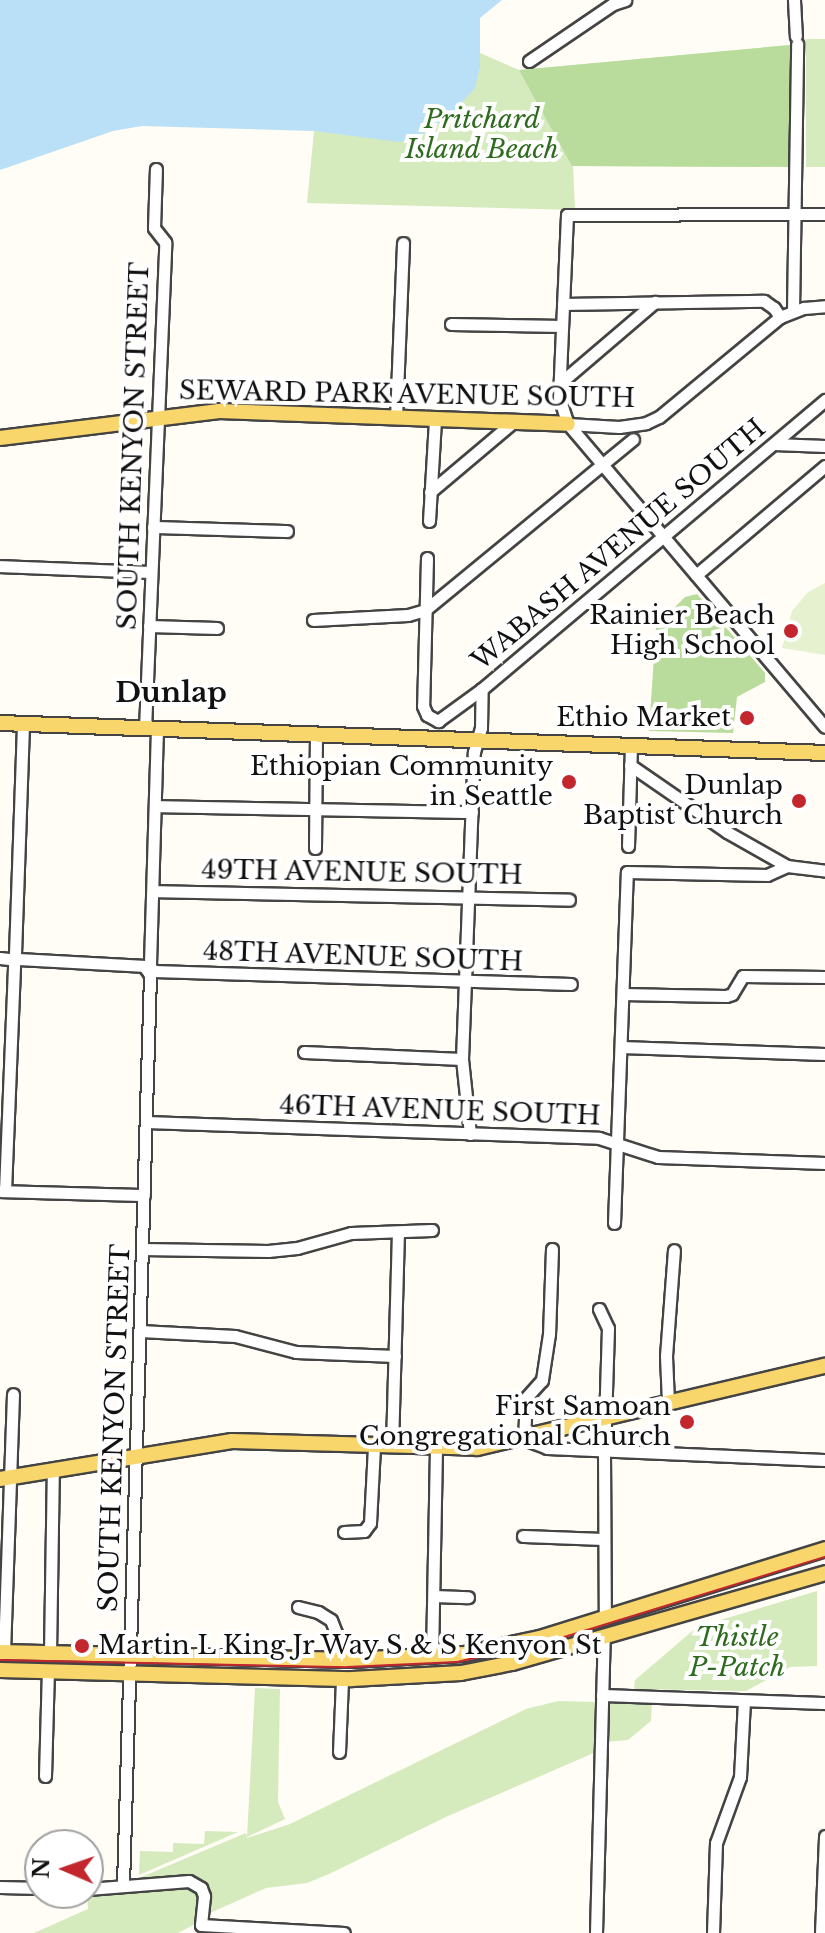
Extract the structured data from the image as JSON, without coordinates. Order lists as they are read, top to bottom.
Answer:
{
  "streets": {
    "main road": ["SEWARD PARK AVENUE SOUTH"],
    "street": [
      "SOUTH KENYON STREET",
      "WABASH AVENUE SOUTH",
      "49TH AVENUE SOUTH",
      "48TH AVENUE SOUTH",
      "46TH AVENUE SOUTH"
    ]
  },
  "crossings": [
    ["SEWARD PARK AVENUE SOUTH", "SOUTH KENYON STREET"],
    ["SOUTH KENYON STREET", "49TH AVENUE SOUTH"],
    ["SOUTH KENYON STREET", "48TH AVENUE SOUTH"],
    ["SOUTH KENYON STREET", "46TH AVENUE SOUTH"]
  ],
  "districts": ["Dunlap"],
  "parks": ["Pritchard Island Beach", "Thistle P-Patch"],
  "places": [
    "Rainier Beach High School",
    "Ethio Market",
    "Ethiopian Community in Seattle",
    "Dunlap Baptist Church",
    "First Samoan Congregational Church",
    "Martin L King Jr Way S & S Kenyon St"
  ],
  "north": "left"
}
